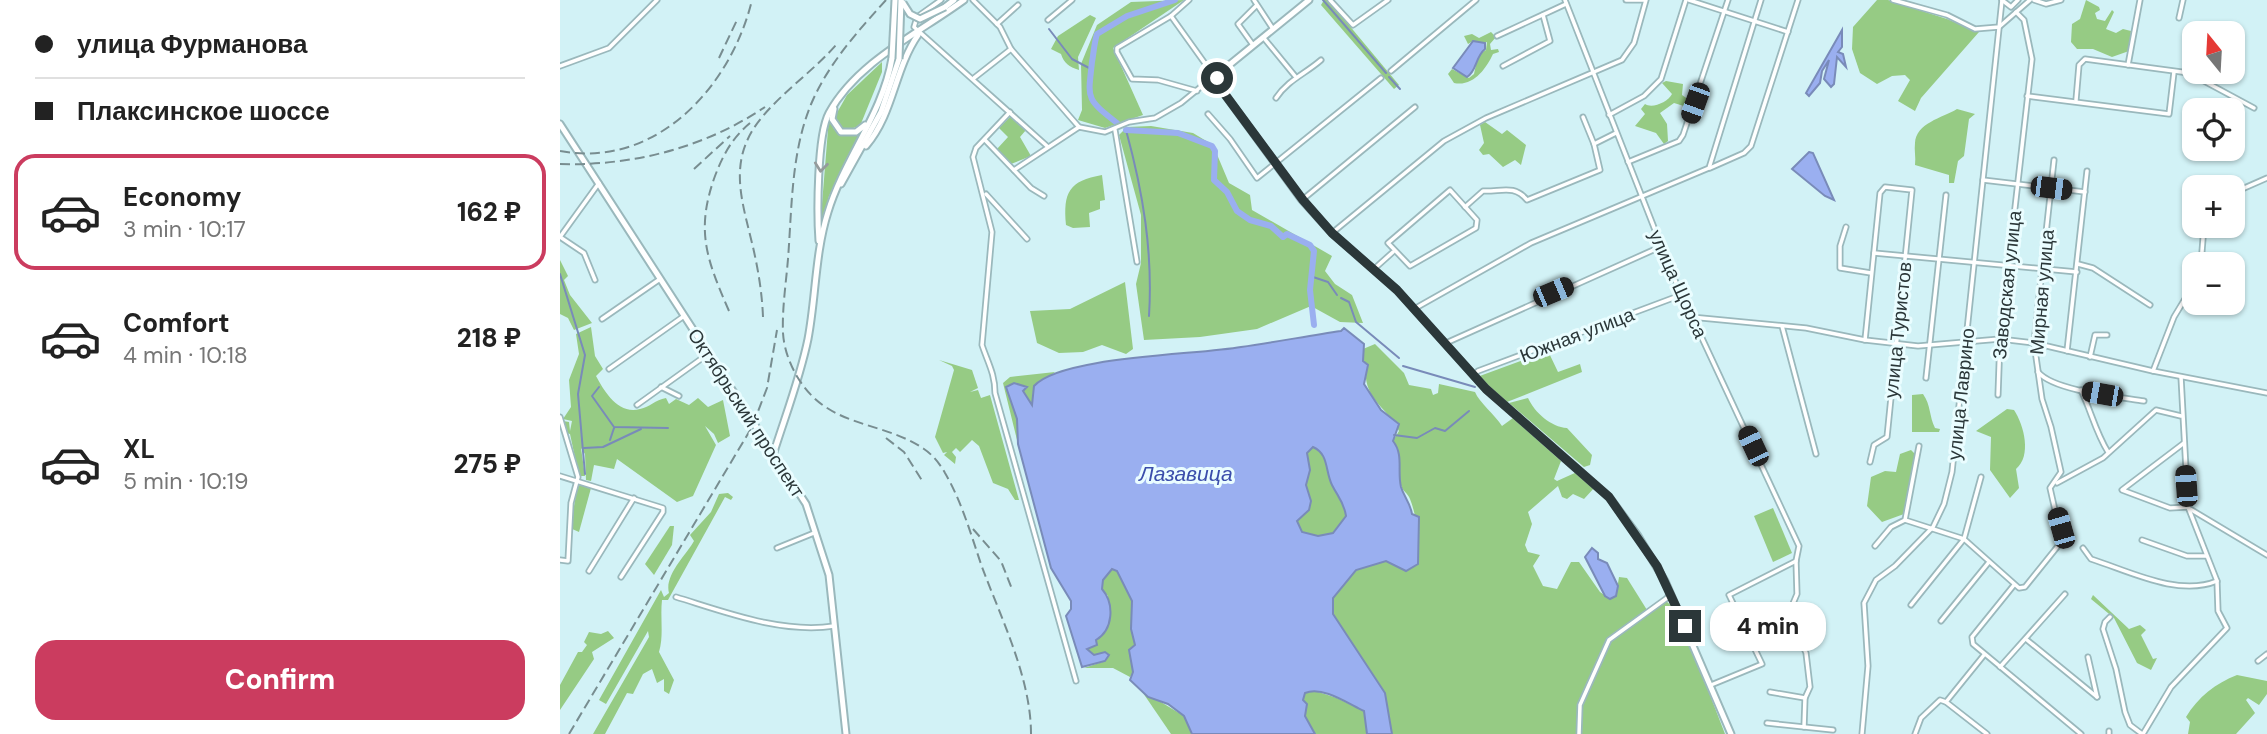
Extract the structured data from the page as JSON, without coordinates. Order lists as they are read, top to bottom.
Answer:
{
  "streets": {
    "main road": ["Октябрьский проспект"],
    "street": [
      "улица Щорса",
      "Заводская улица",
      "Мирная улица",
      "улица Туристов",
      "Южная улица",
      "улица Лаврино"
    ]
  },
  "crossings": [
    ["улица Щорса", "Южная улица"]
  ],
  "water": ["Лазавица"],
  "north": "top",
  "page": {
    "banner": ["улица Фурманова", "Плаксинское шоссе"],
    "map_buttons": ["+", "−"],
    "list": [
      {
        "name": "Economy",
        "note": "3 min · 10:17",
        "value": "162 ₽"
      },
      {
        "name": "Comfort",
        "note": "4 min · 10:18",
        "value": "218 ₽"
      },
      {
        "name": "XL",
        "note": "5 min · 10:19",
        "value": "275 ₽"
      }
    ],
    "bubble": "4 min",
    "buttons": "Confirm"
  }
}
